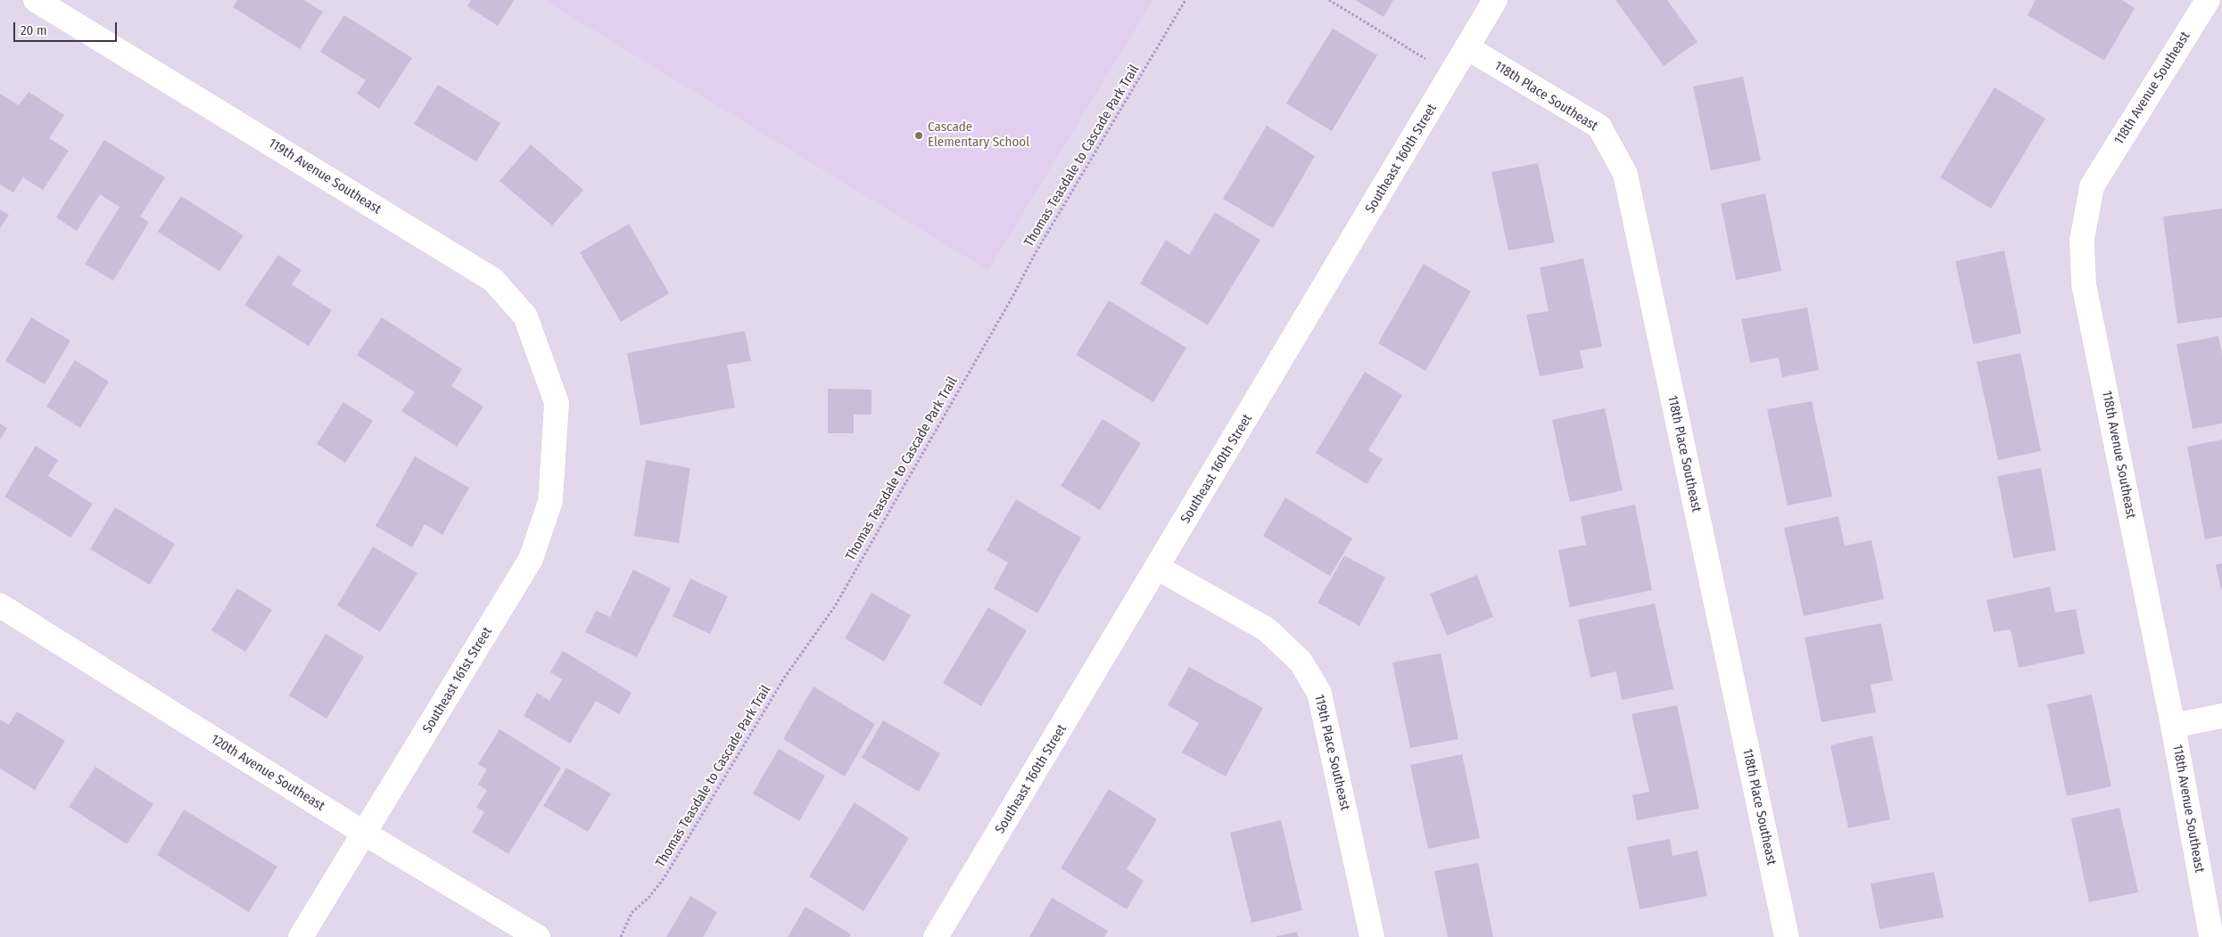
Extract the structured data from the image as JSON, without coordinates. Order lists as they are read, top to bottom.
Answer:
{
  "streets": {
    "street": [
      "118th Avenue Southeast",
      "118th Place Southeast",
      "Southeast 160th Street",
      "119th Avenue Southeast",
      "Southeast 161st Street",
      "119th Place Southeast",
      "120th Avenue Southeast"
    ],
    "path": ["Thomas Teasdale to Cascade Park Trail"]
  },
  "crossings": [
    ["118th Place Southeast", "Southeast 160th Street"],
    ["Southeast 160th Street", "119th Place Southeast"],
    ["119th Avenue Southeast", "Southeast 161st Street"],
    ["Southeast 161st Street", "120th Avenue Southeast"]
  ],
  "places": ["Cascade Elementary School"],
  "scale_bar": "20 m"
}
